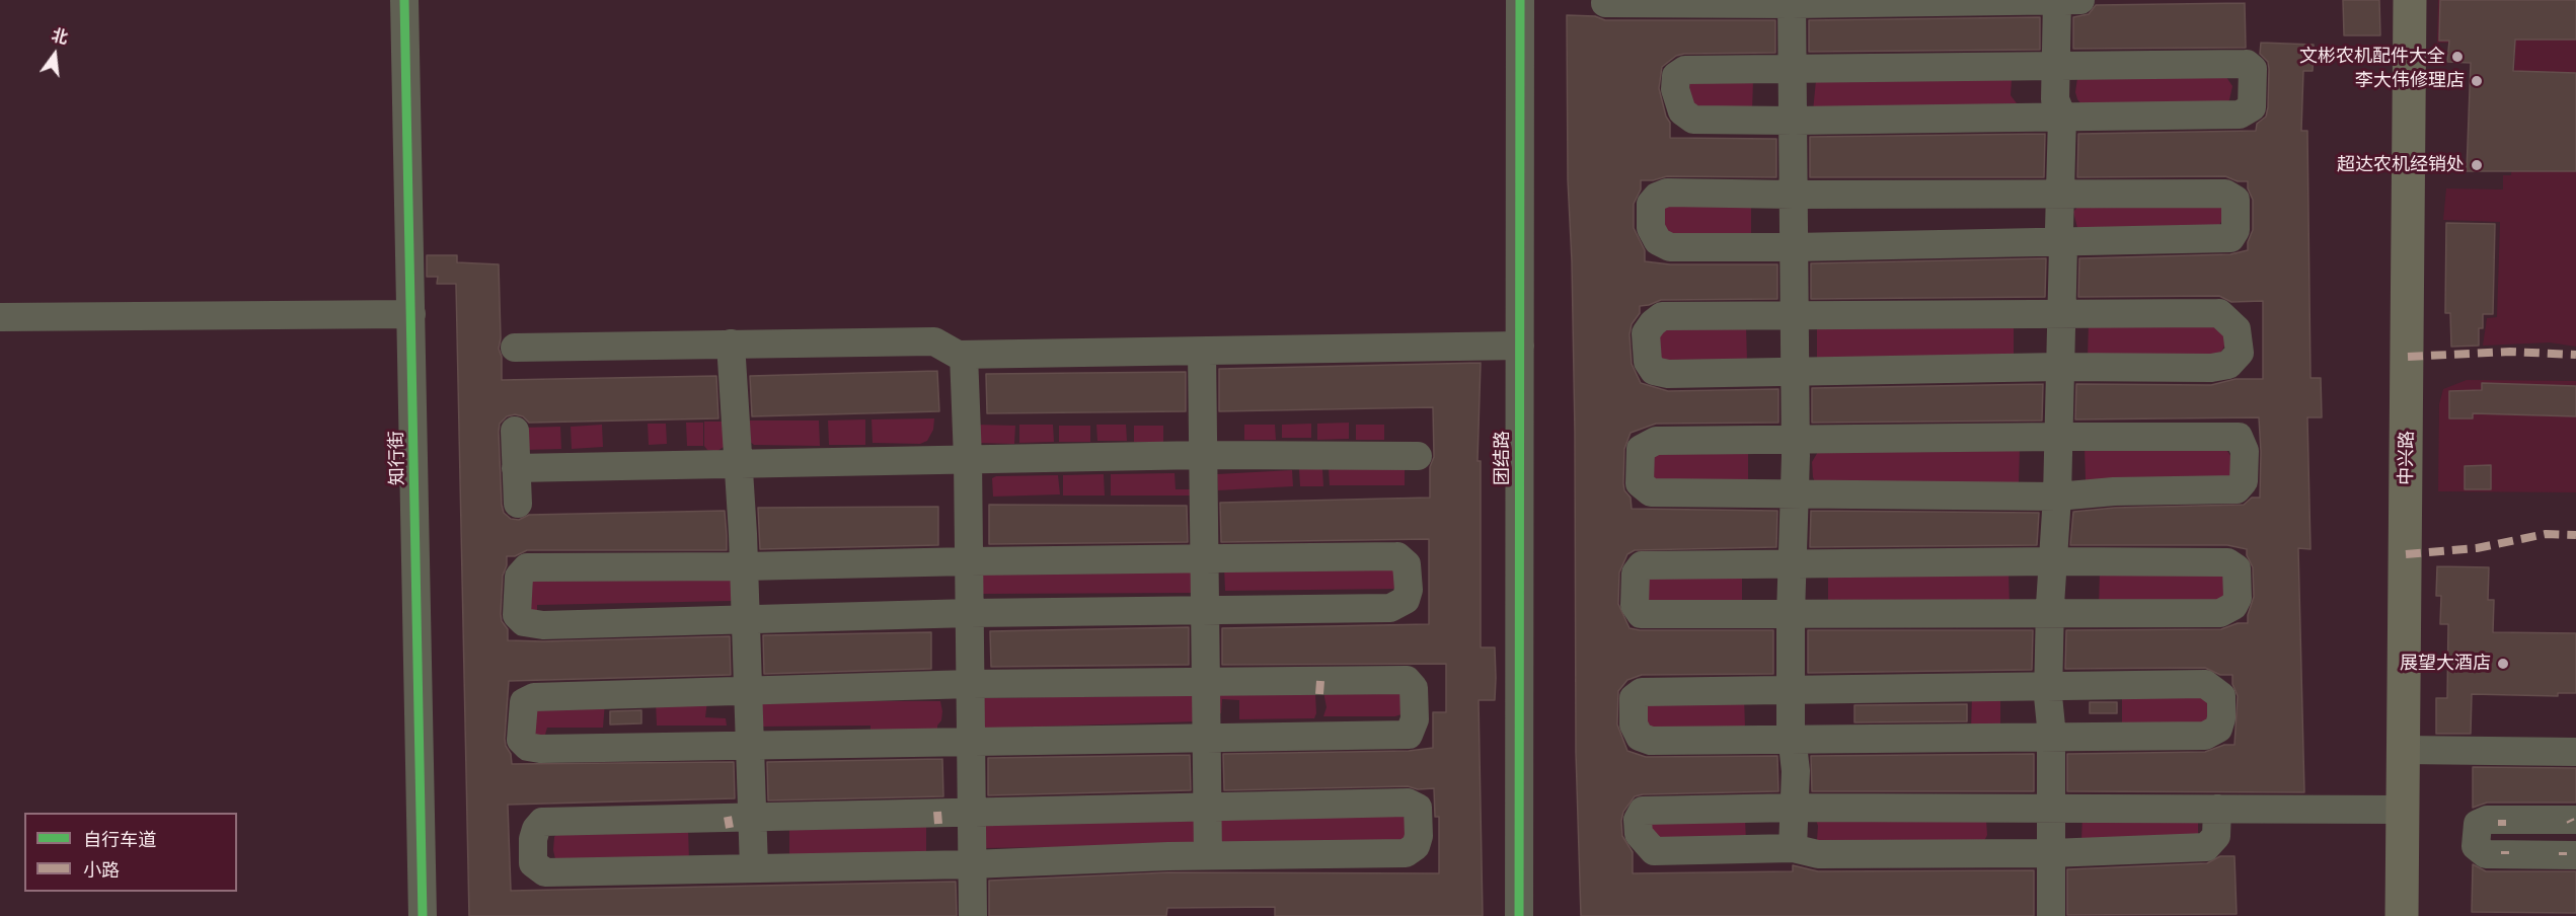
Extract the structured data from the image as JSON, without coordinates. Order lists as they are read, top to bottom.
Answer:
{
  "streets": {
    "main road": ["中兴路"],
    "street": ["知行街", "团结路"]
  },
  "places": [
    "文彬农机配件大全",
    "李大伟修理店",
    "超达农机经销处",
    "展望大酒店"
  ],
  "legend": ["自行车道", "小路"],
  "north": "top"
}
